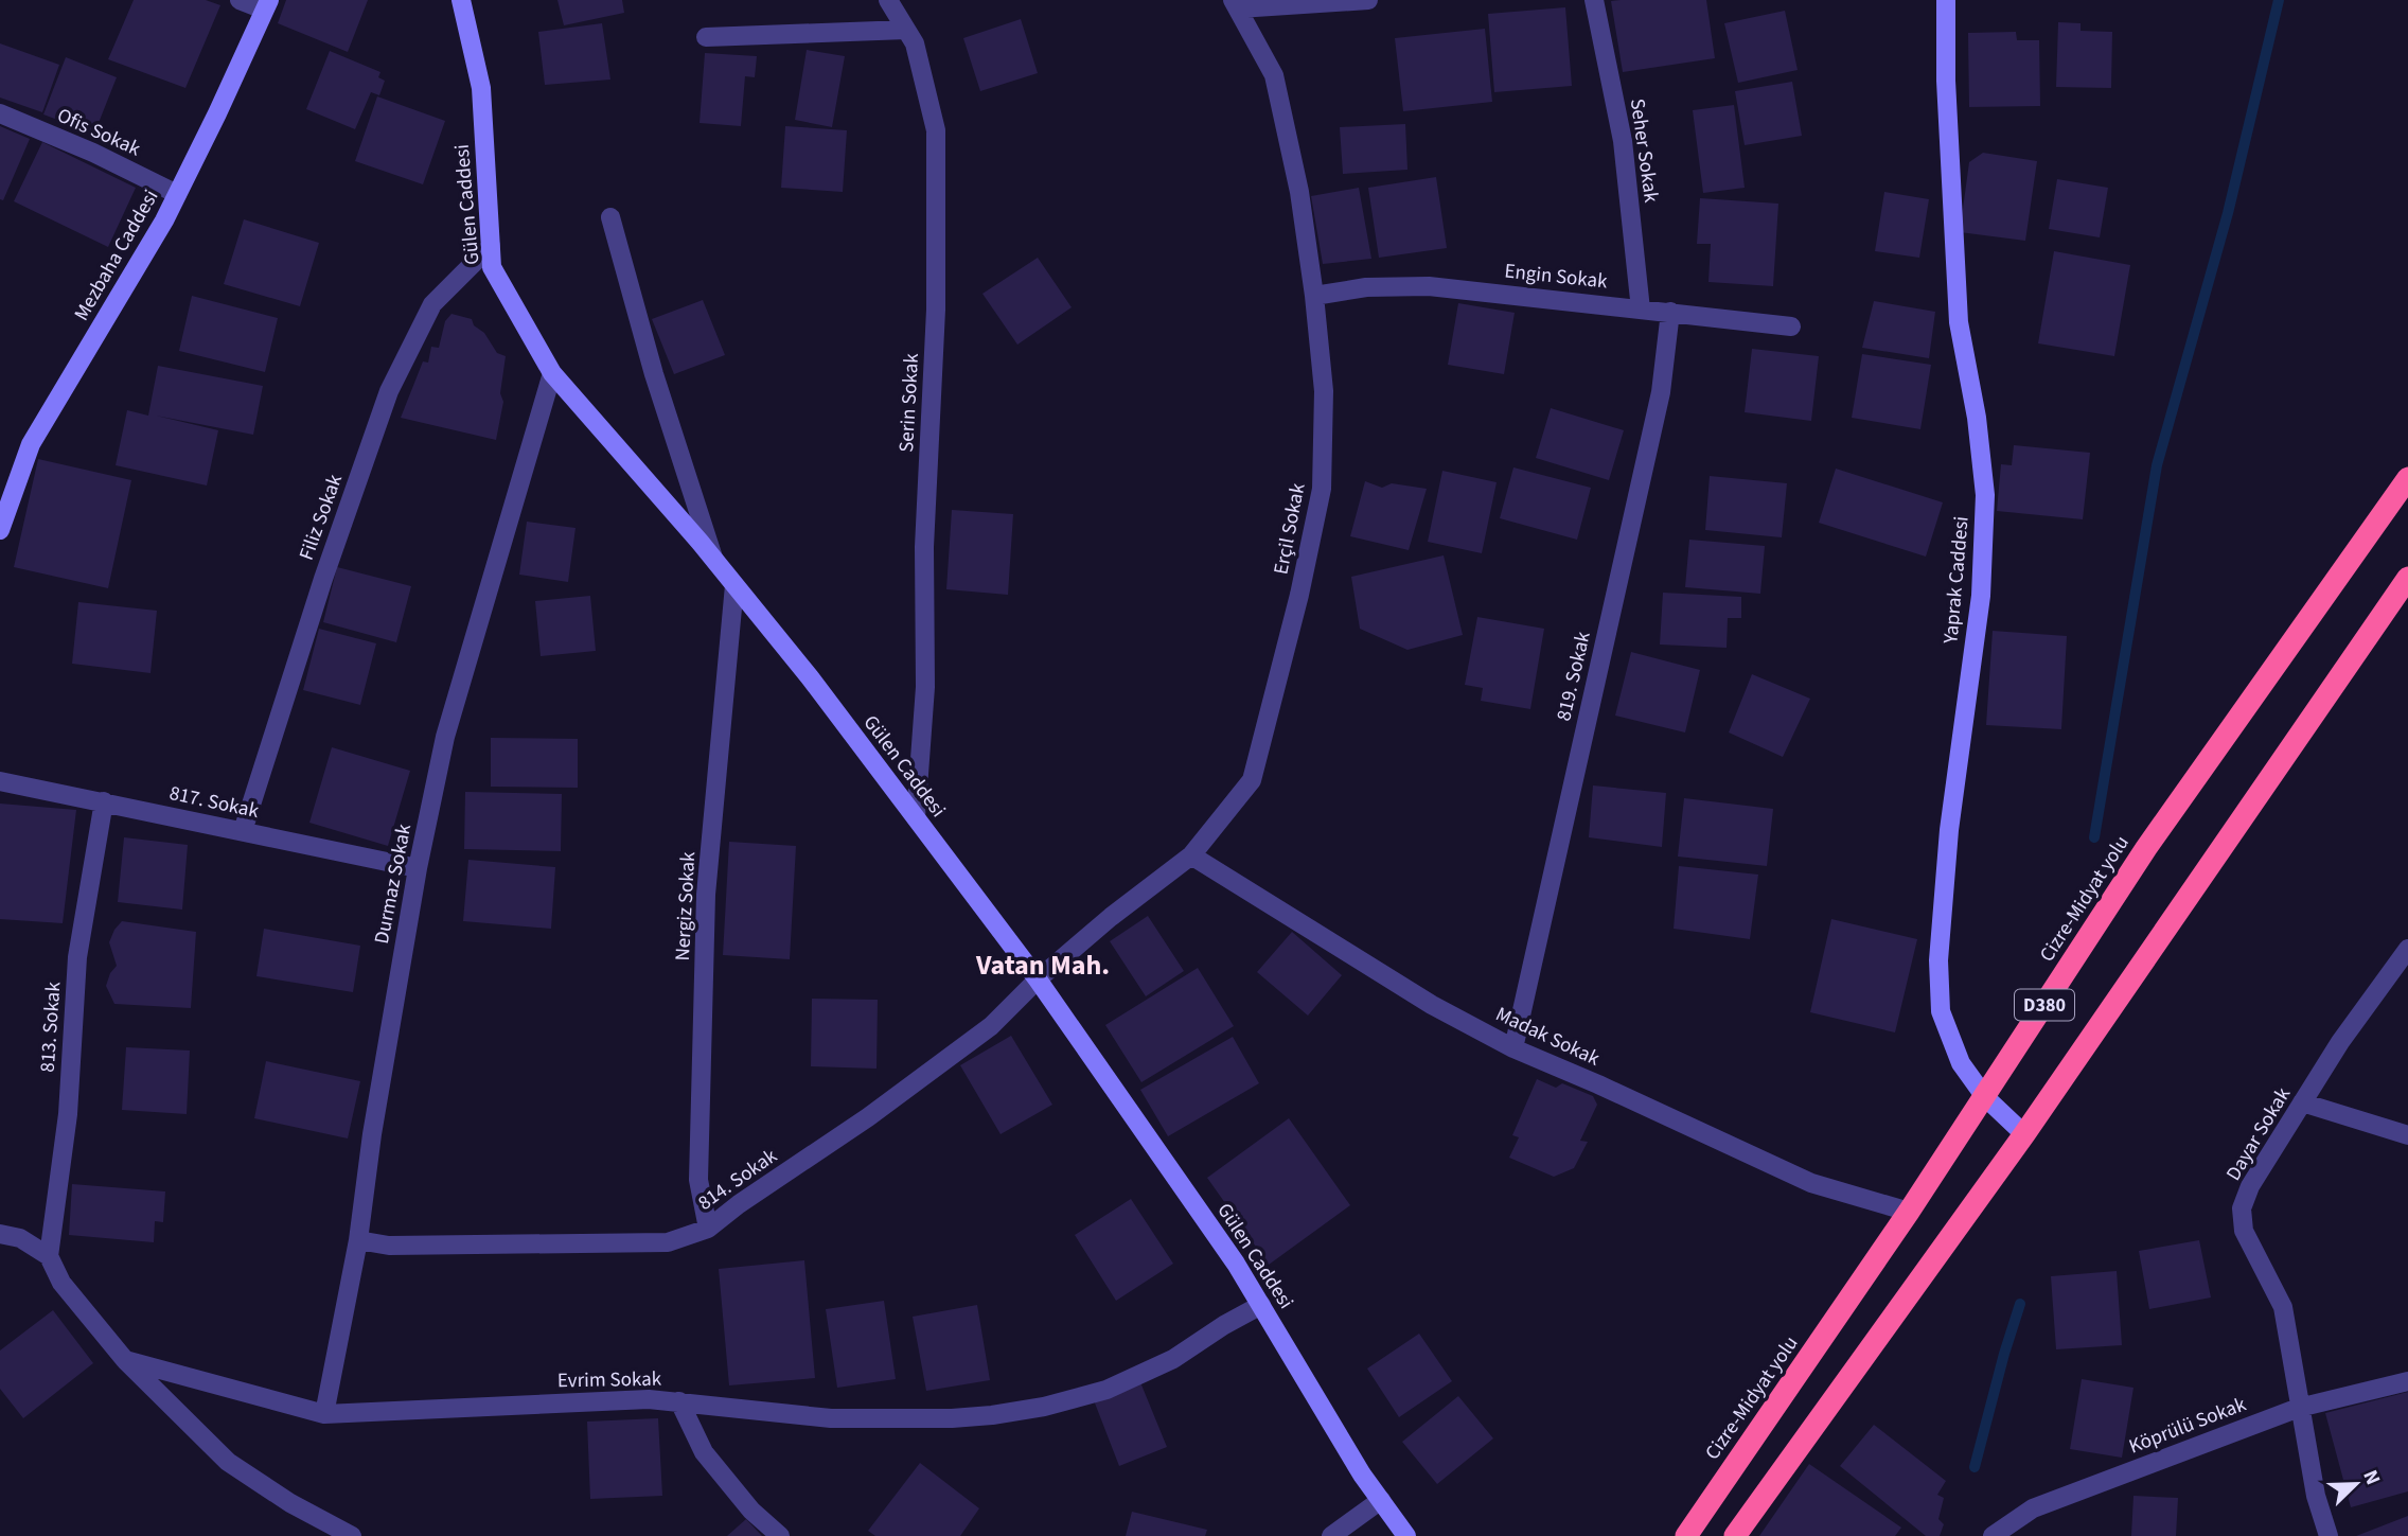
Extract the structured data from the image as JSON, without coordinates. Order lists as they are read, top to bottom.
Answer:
{
  "streets": {
    "highway": ["Cizre-Midyat yolu", "D380"],
    "street": [
      "Ofis Sokak",
      "Seher Sokak",
      "Gülen Caddesi",
      "Mezbaha Caddesi",
      "Engin Sokak",
      "Serin Sokak",
      "Filiz Sokak",
      "Erçil Sokak",
      "Yaprak Caddesi",
      "819. Sokak",
      "817. Sokak",
      "Durmaz Sokak",
      "Nergiz Sokak",
      "813. Sokak",
      "Madak Sokak",
      "Dayar Sokak",
      "814. Sokak",
      "Evrim Sokak",
      "Köprülü Sokak"
    ]
  },
  "crossings": [
    ["Ofis Sokak", "Mezbaha Caddesi"],
    ["Seher Sokak", "Engin Sokak"],
    ["Gülen Caddesi", "Serin Sokak"],
    ["Gülen Caddesi", "Filiz Sokak"],
    ["Gülen Caddesi", "Erçil Sokak"],
    ["Gülen Caddesi", "Durmaz Sokak"],
    ["Gülen Caddesi", "Nergiz Sokak"],
    ["Gülen Caddesi", "814. Sokak"],
    ["Gülen Caddesi", "Evrim Sokak"],
    ["Engin Sokak", "Erçil Sokak"],
    ["Engin Sokak", "819. Sokak"],
    ["Filiz Sokak", "817. Sokak"],
    ["Erçil Sokak", "Madak Sokak"],
    ["Erçil Sokak", "814. Sokak"],
    ["Yaprak Caddesi", "Cizre-Midyat yolu"],
    ["Yaprak Caddesi", "D380"],
    ["819. Sokak", "Madak Sokak"],
    ["817. Sokak", "Durmaz Sokak"],
    ["817. Sokak", "813. Sokak"],
    ["Durmaz Sokak", "814. Sokak"],
    ["Durmaz Sokak", "Evrim Sokak"],
    ["Cizre-Midyat yolu", "Madak Sokak"],
    ["Nergiz Sokak", "814. Sokak"],
    ["Dayar Sokak", "Köprülü Sokak"]
  ],
  "districts": ["Vatan Mah."],
  "north": "top right"
}
